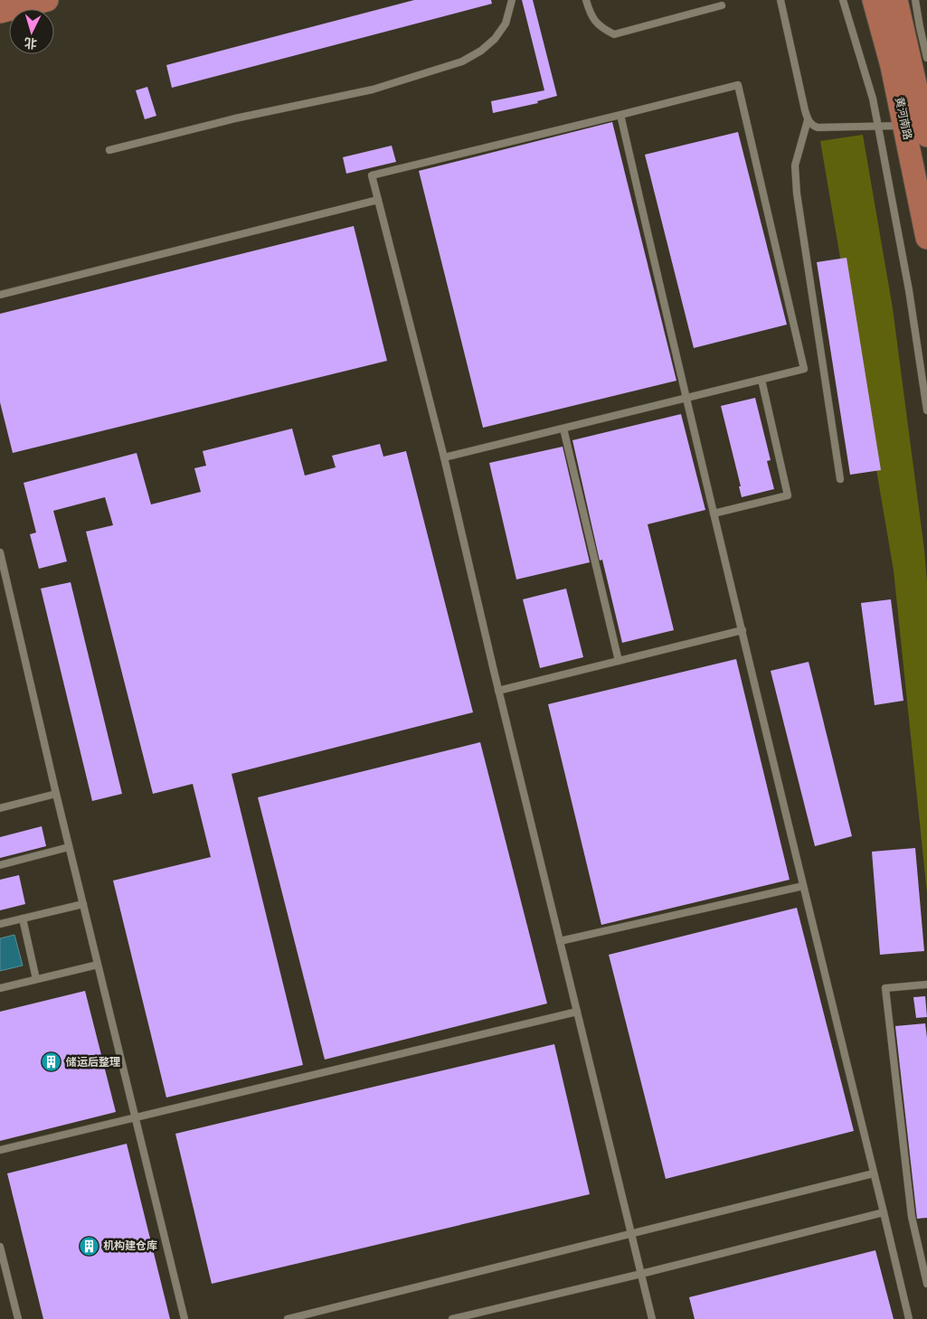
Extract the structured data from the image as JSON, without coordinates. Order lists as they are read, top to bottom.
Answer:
{
  "streets": {
    "main road": ["黄河南路"]
  },
  "places": {
    "building": ["储运后整理", "机构建仓库"]
  },
  "north": "bottom"
}
